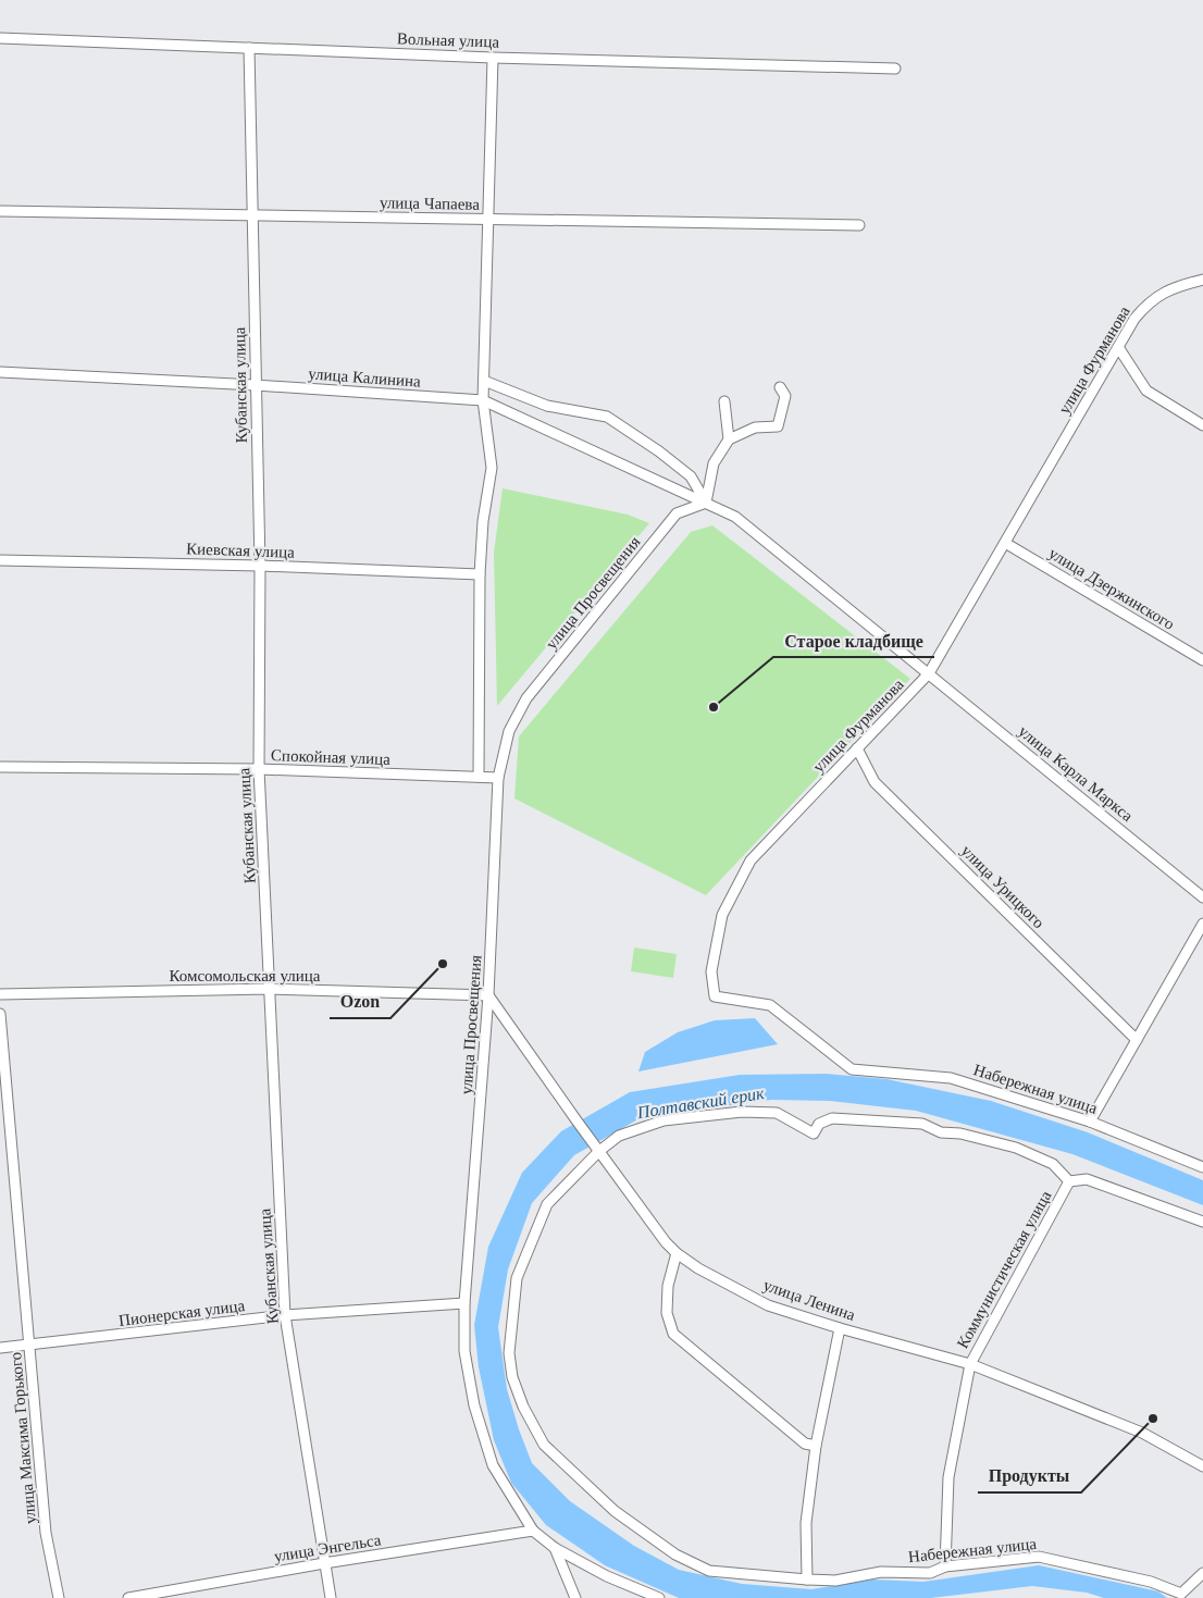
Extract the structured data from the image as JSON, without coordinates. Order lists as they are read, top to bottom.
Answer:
{
  "streets": {
    "street": [
      "Вольная улица",
      "улица Чапаева",
      "улица Фурманова",
      "улица Калинина",
      "Кубанская улица",
      "Киевская улица",
      "улица Дзержинского",
      "улица Просвещения",
      "Спокойная улица",
      "улица Карла Маркса",
      "улица Урицкого",
      "Комсомольская улица",
      "Набережная улица",
      "Коммунистическая улица",
      "улица Ленина",
      "Пионерская улица",
      "улица Максима Горького",
      "улица Энгельса"
    ]
  },
  "crossings": [
    ["Вольная улица", "Кубанская улица"],
    ["улица Чапаева", "Кубанская улица"],
    ["улица Фурманова", "улица Дзержинского"],
    ["улица Фурманова", "улица Карла Маркса"],
    ["улица Фурманова", "улица Урицкого"],
    ["улица Фурманова", "Набережная улица"],
    ["улица Калинина", "Кубанская улица"],
    ["улица Калинина", "улица Просвещения"],
    ["улица Калинина", "улица Карла Маркса"],
    ["Кубанская улица", "Киевская улица"],
    ["Кубанская улица", "Спокойная улица"],
    ["Кубанская улица", "Комсомольская улица"],
    ["Кубанская улица", "Пионерская улица"],
    ["Кубанская улица", "улица Энгельса"],
    ["улица Просвещения", "Спокойная улица"],
    ["улица Просвещения", "улица Карла Маркса"],
    ["улица Просвещения", "Комсомольская улица"],
    ["улица Просвещения", "улица Ленина"],
    ["улица Просвещения", "Пионерская улица"],
    ["улица Просвещения", "улица Энгельса"],
    ["Комсомольская улица", "улица Ленина"],
    ["Набережная улица", "Коммунистическая улица"],
    ["Набережная улица", "улица Ленина"],
    ["Коммунистическая улица", "улица Ленина"],
    ["Пионерская улица", "улица Максима Горького"]
  ],
  "water": ["Полтавский ерик"],
  "places": ["Старое кладбище", "Ozon", "Продукты"]
}
